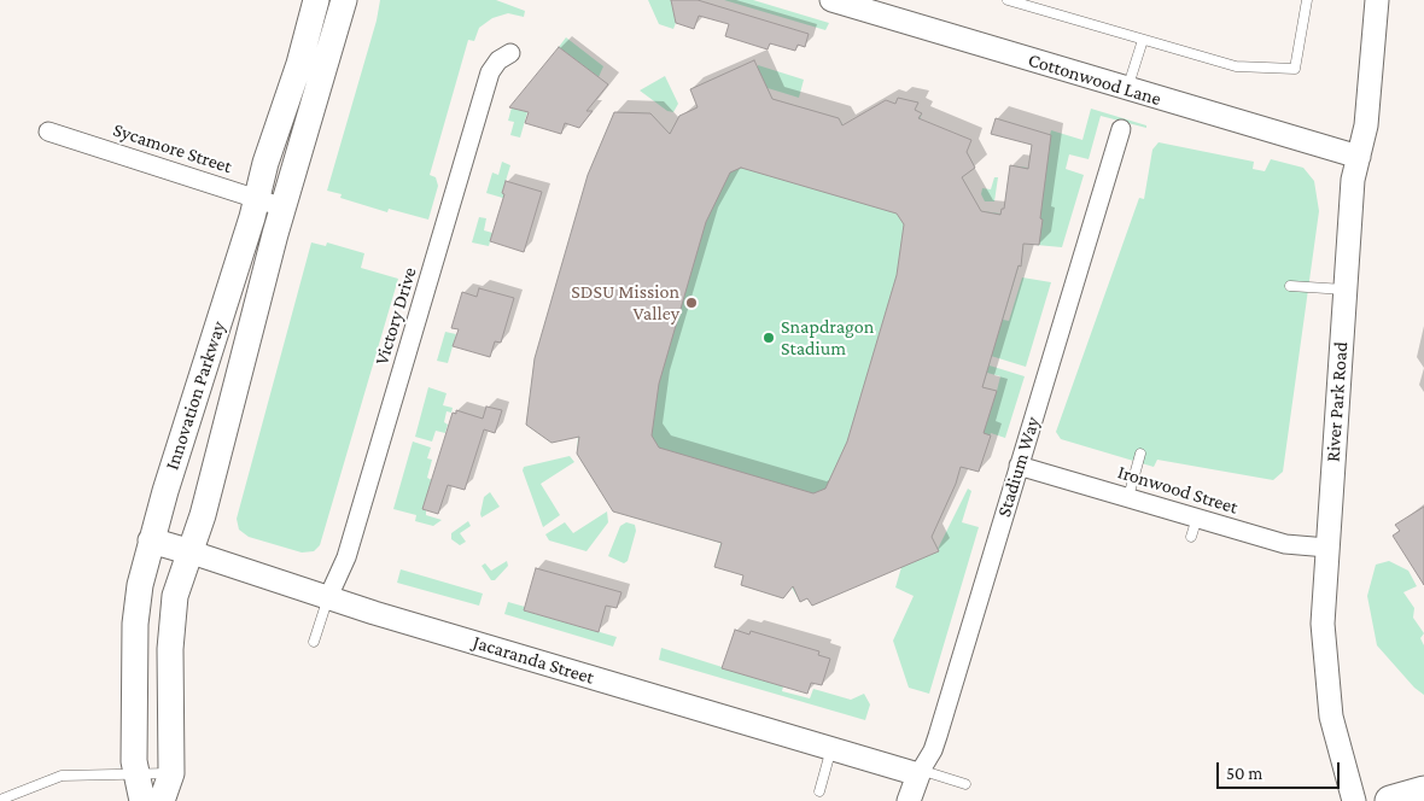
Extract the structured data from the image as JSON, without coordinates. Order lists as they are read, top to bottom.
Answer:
{
  "streets": {
    "main road": ["Innovation Parkway", "Jacaranda Street"],
    "street": [
      "Cottonwood Lane",
      "Sycamore Street",
      "Victory Drive",
      "River Park Road",
      "Stadium Way",
      "Ironwood Street"
    ]
  },
  "crossings": [
    ["Cottonwood Lane", "River Park Road"],
    ["Sycamore Street", "Innovation Parkway"],
    ["Victory Drive", "Jacaranda Street"],
    ["Innovation Parkway", "Jacaranda Street"],
    ["River Park Road", "Ironwood Street"],
    ["Stadium Way", "Ironwood Street"],
    ["Stadium Way", "Jacaranda Street"]
  ],
  "places": ["SDSU Mission Valley", "Snapdragon Stadium"],
  "scale_bar": "50 m"
}
